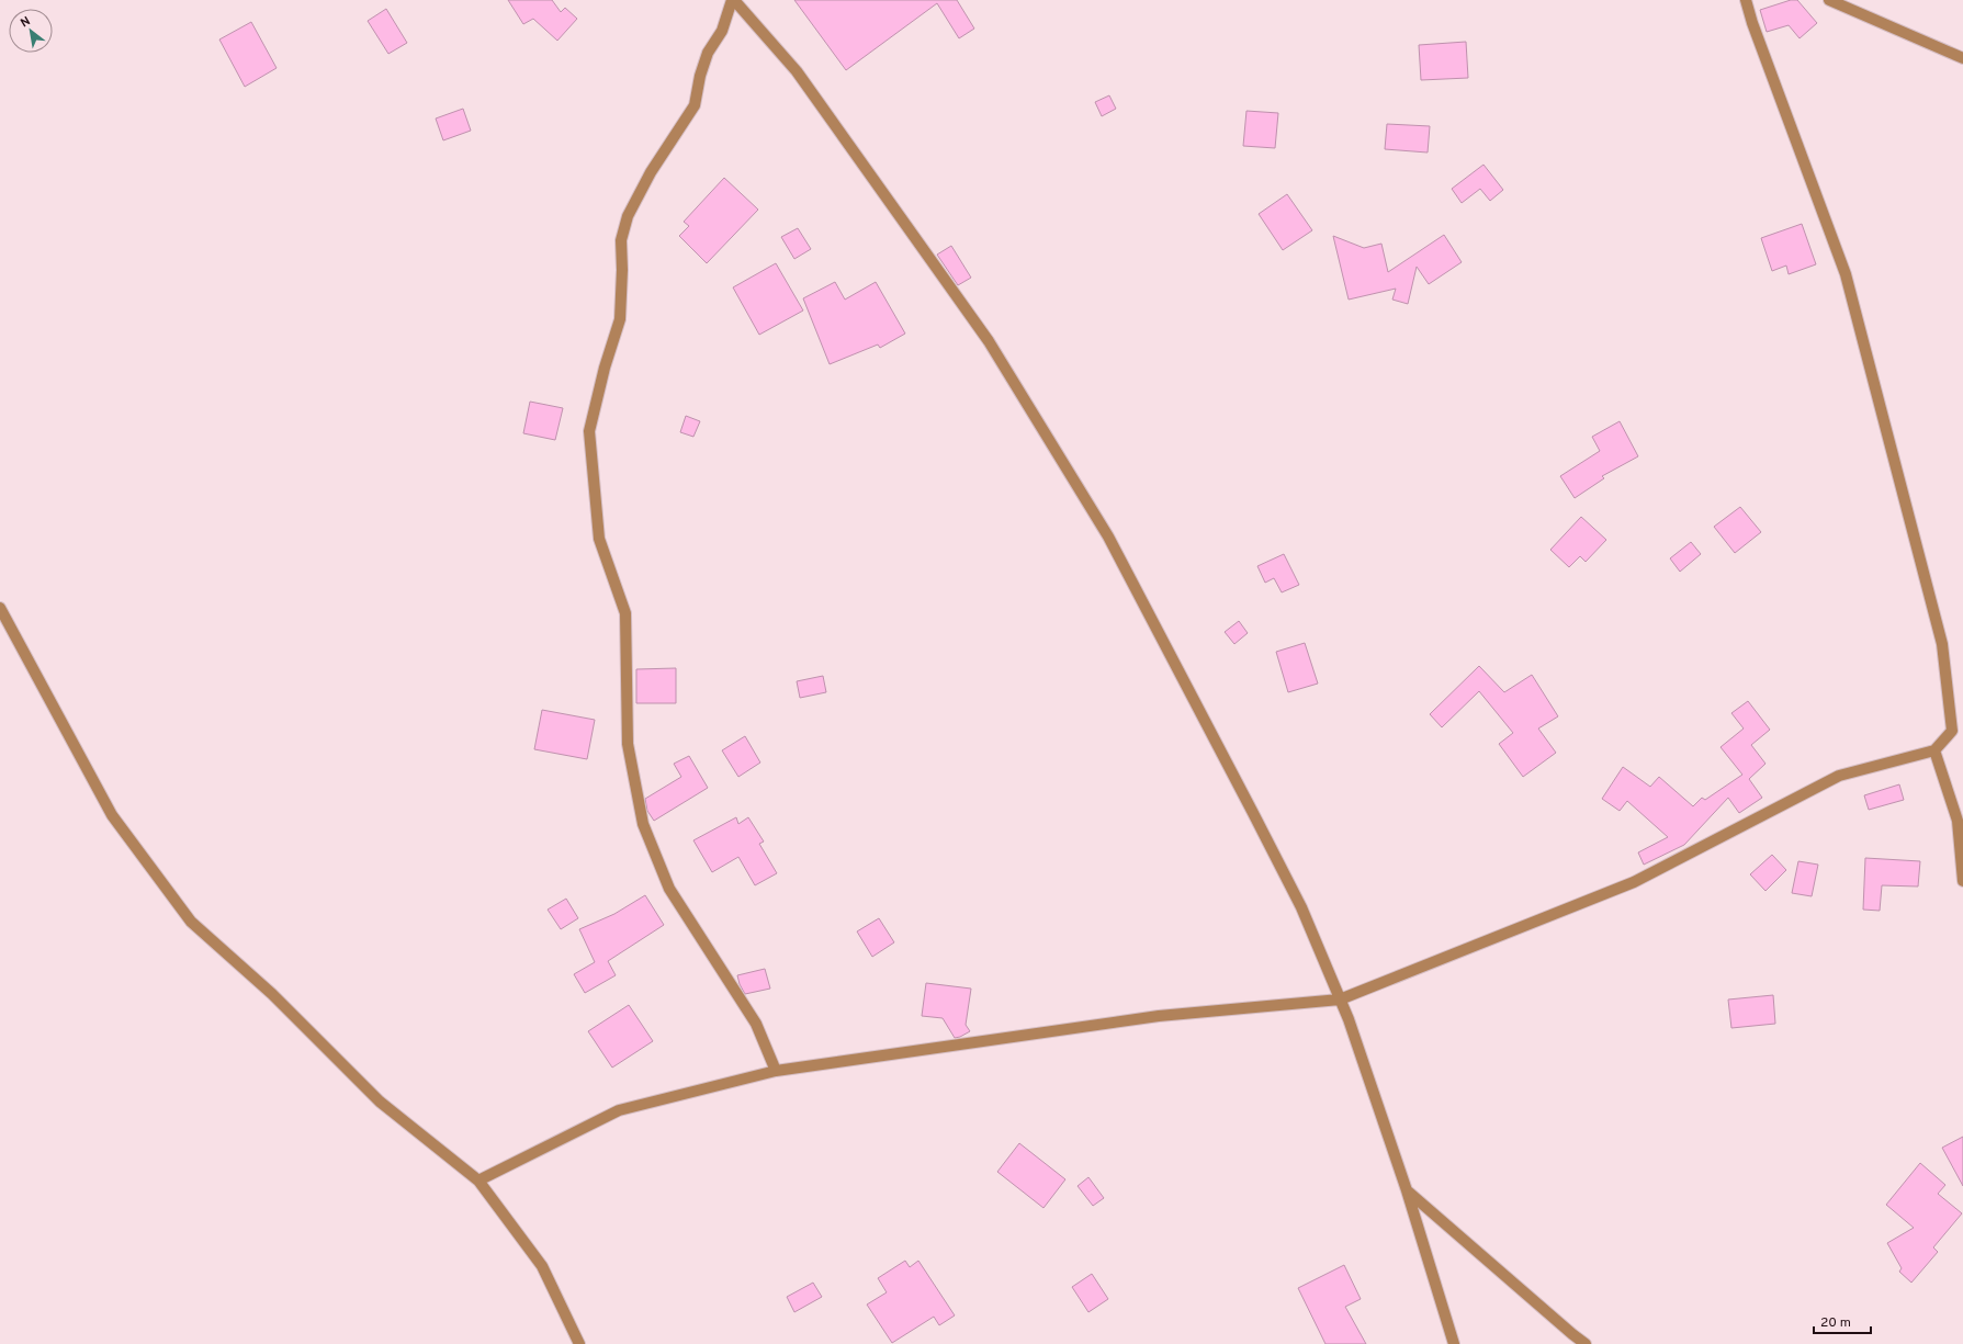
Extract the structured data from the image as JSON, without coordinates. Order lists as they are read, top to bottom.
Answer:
{
  "scale_bar": "20 m",
  "north": "top left"
}
